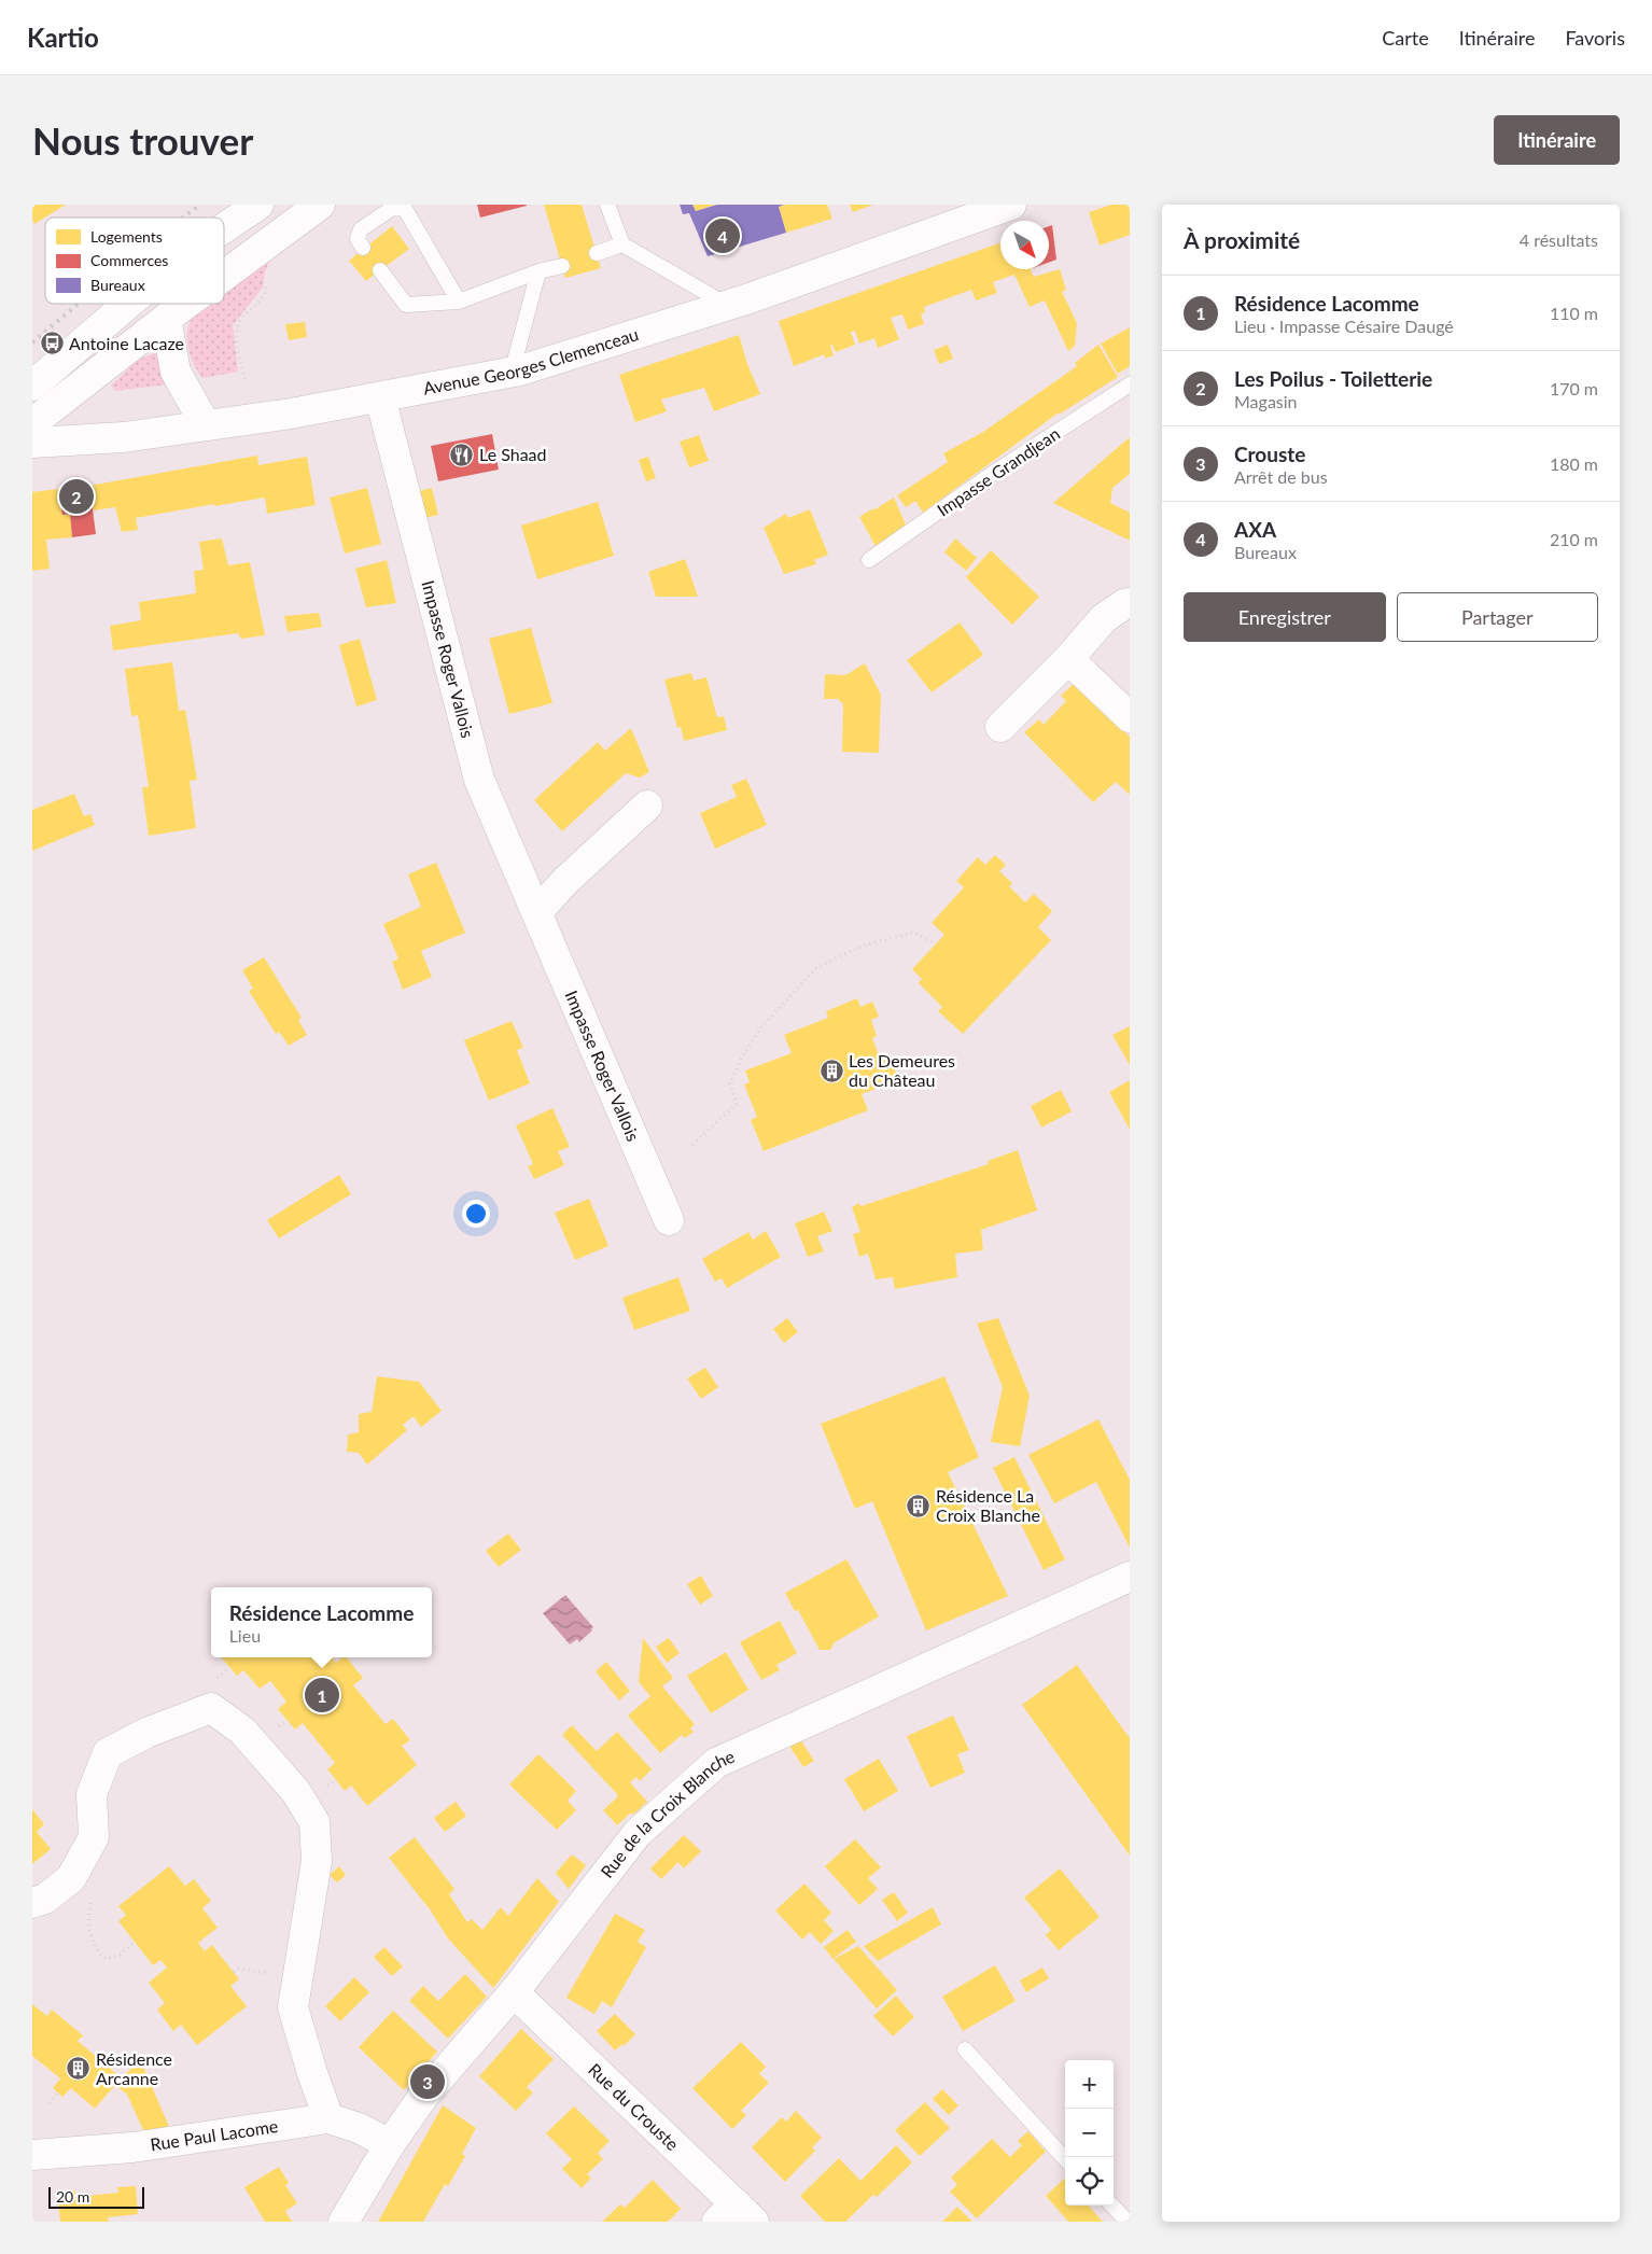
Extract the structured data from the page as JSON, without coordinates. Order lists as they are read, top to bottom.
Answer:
{
  "streets": {
    "street": [
      "Avenue Georges Clemenceau",
      "Impasse Roger Vallois",
      "Rue de la Croix Blanche",
      "Rue du Crouste",
      "Rue Paul Lacome"
    ],
    "lane": ["Impasse Grandjean"]
  },
  "crossings": [
    ["Avenue Georges Clemenceau", "Impasse Roger Vallois"],
    ["Rue de la Croix Blanche", "Rue du Crouste"],
    ["Rue de la Croix Blanche", "Rue Paul Lacome"]
  ],
  "places": {
    "bus stop": ["Antoine Lacaze"],
    "restaurant": ["Le Shaad"],
    "building": ["Les Demeures du Château", "Résidence La Croix Blanche", "Résidence Arcanne"]
  },
  "legend": ["Logements", "Commerces", "Bureaux"],
  "scale_bar": "20 m",
  "north": "bottom right",
  "page": {
    "header": "Kartio",
    "nav": ["Carte", "Itinéraire", "Favoris"],
    "buttons": [
      "Itinéraire",
      ["Enregistrer", "Partager"]
    ],
    "title": "Nous trouver",
    "heading": ["À proximité", "4 résultats"],
    "pins": [
      "4",
      "2",
      "1",
      "3"
    ],
    "list": [
      {
        "mark": "1",
        "name": "Résidence Lacomme",
        "note": "Lieu · Impasse Césaire Daugé",
        "value": "110 m"
      },
      {
        "mark": "2",
        "name": "Les Poilus - Toiletterie",
        "note": "Magasin",
        "value": "170 m"
      },
      {
        "mark": "3",
        "name": "Crouste",
        "note": "Arrêt de bus",
        "value": "180 m"
      },
      {
        "mark": "4",
        "name": "AXA",
        "note": "Bureaux",
        "value": "210 m"
      }
    ],
    "popup": ["Résidence Lacomme", "Lieu"],
    "map_buttons": ["+", "−"],
    "scale": "20 m"
  }
}
